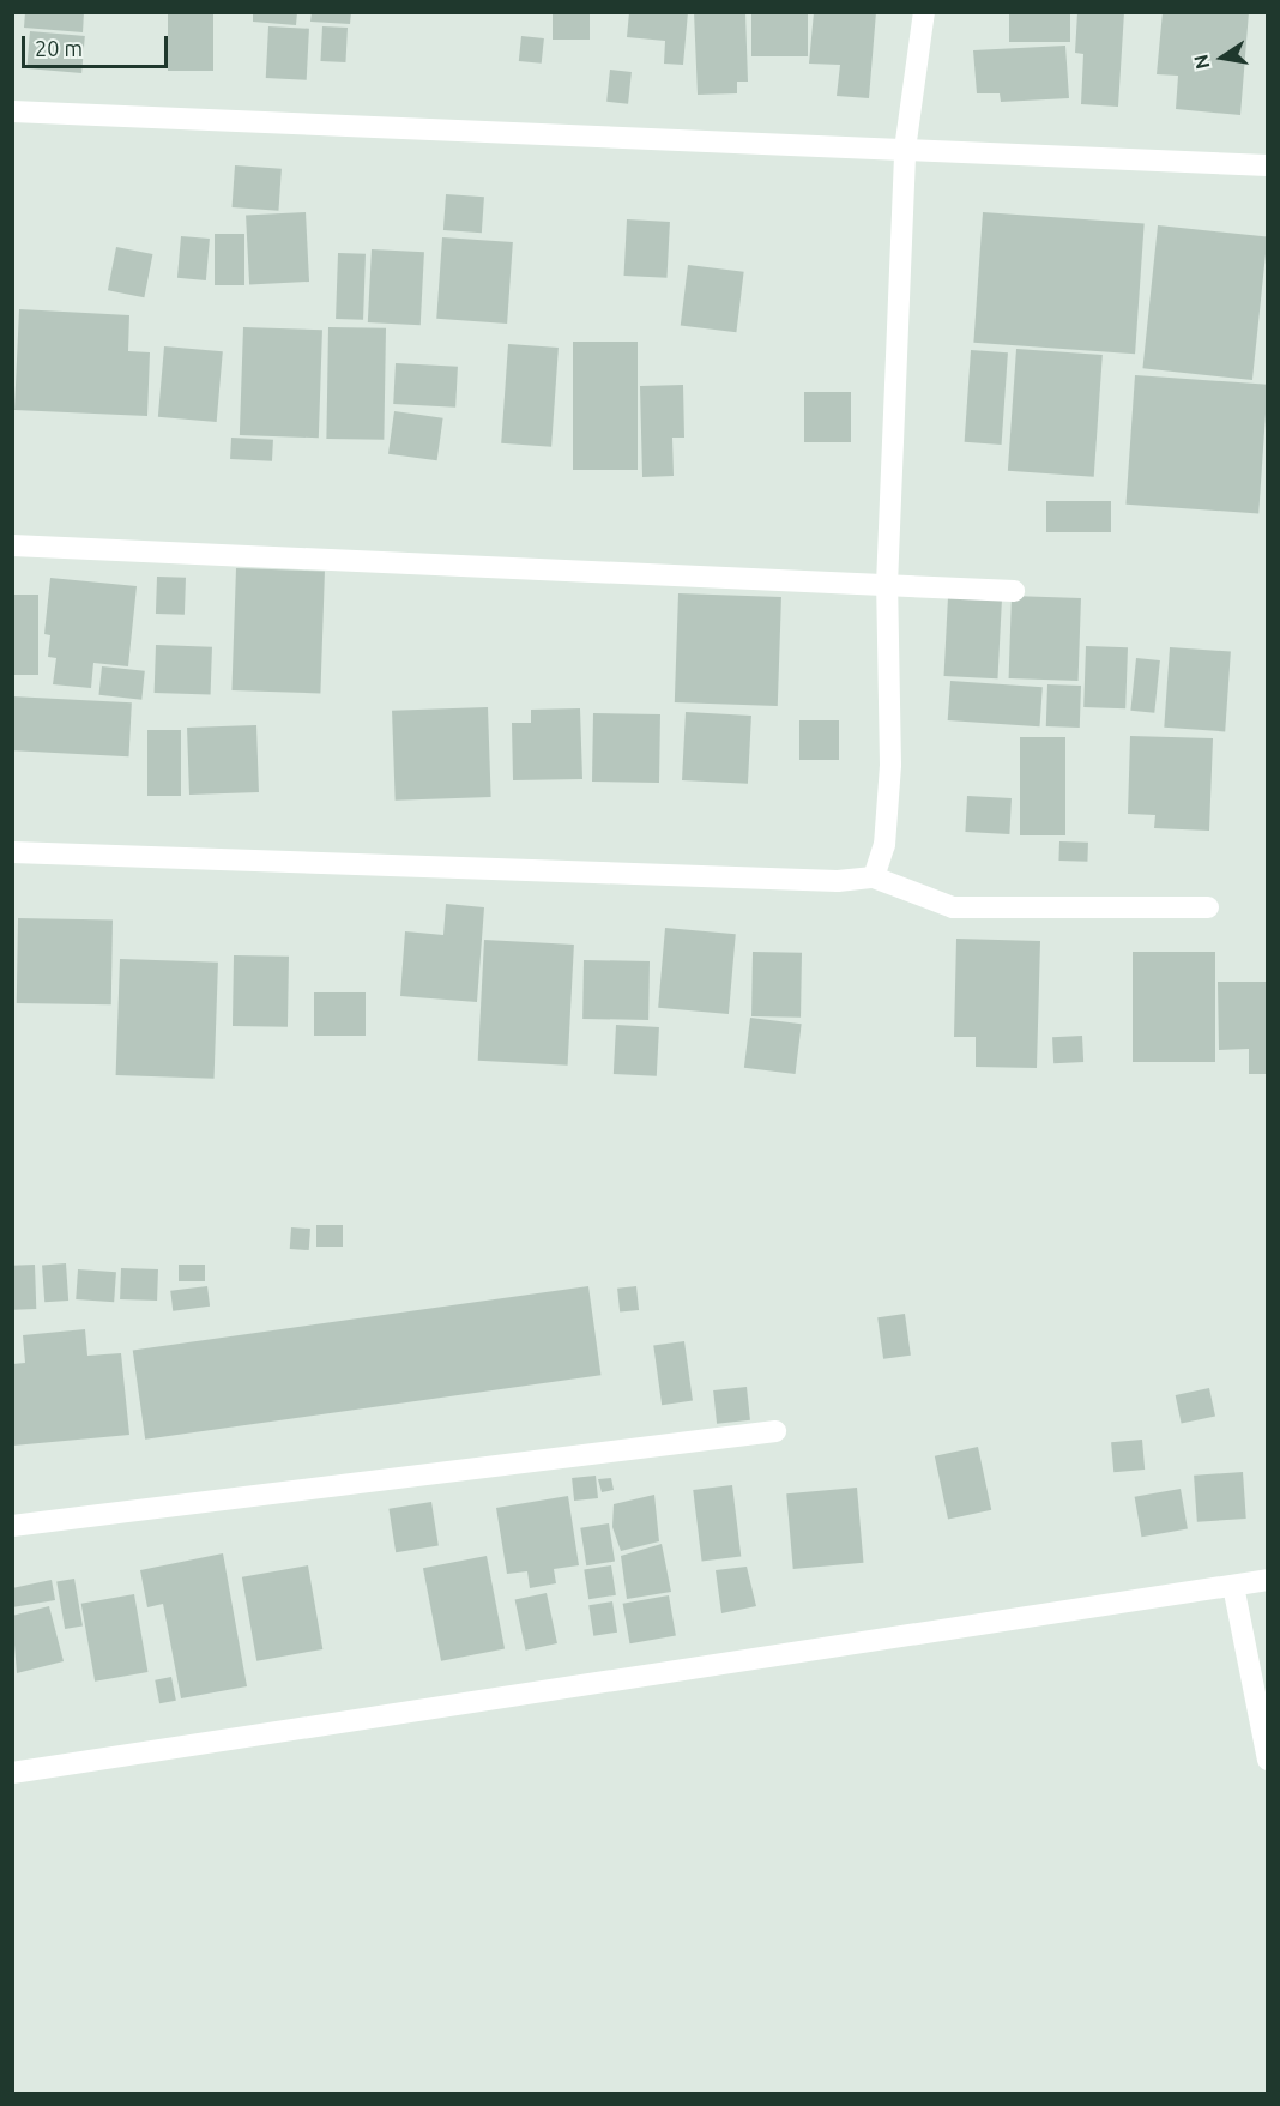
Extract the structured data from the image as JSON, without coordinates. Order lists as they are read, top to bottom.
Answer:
{
  "scale_bar": "20 m",
  "north": "left"
}
